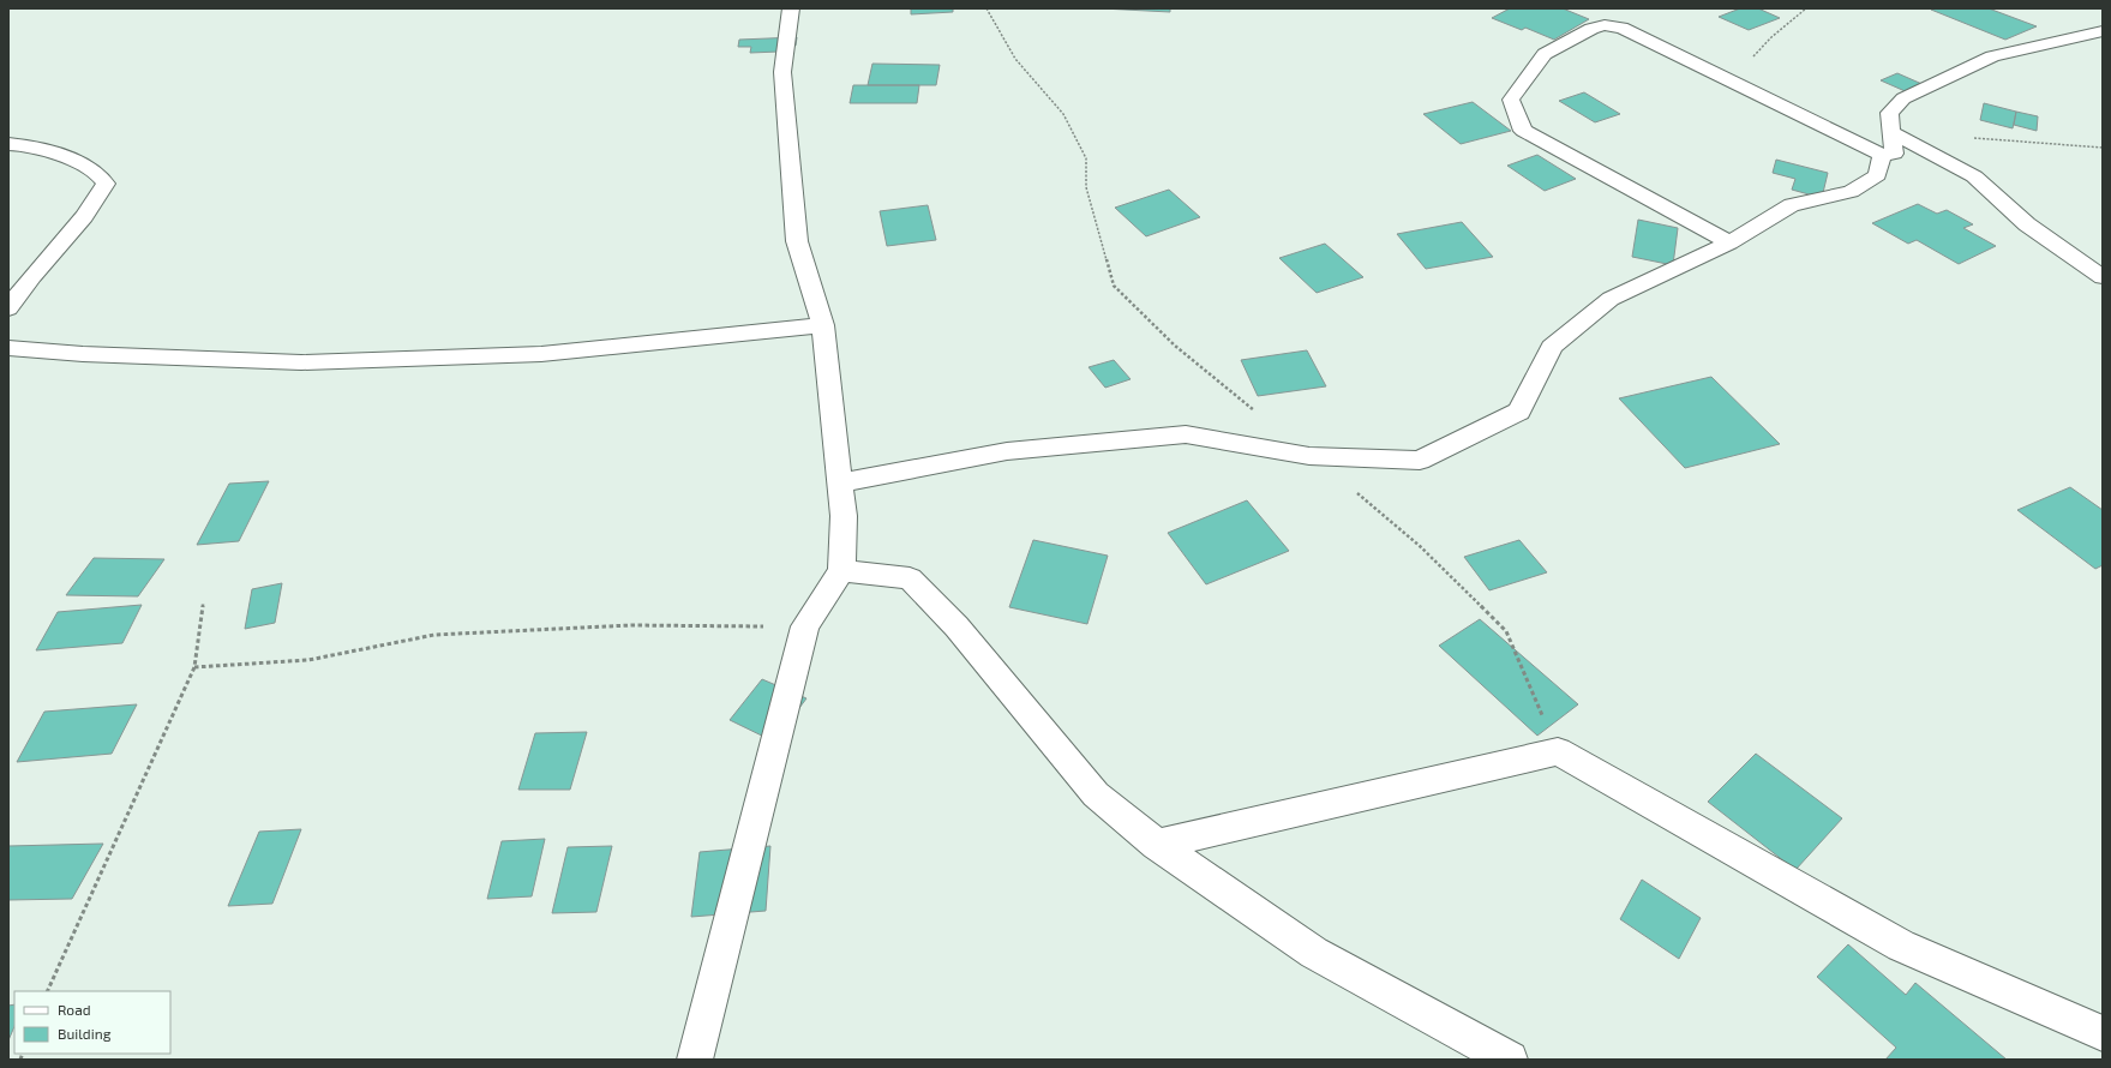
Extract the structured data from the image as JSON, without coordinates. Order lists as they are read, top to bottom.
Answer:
{
  "legend": ["Road", "Building"]
}
